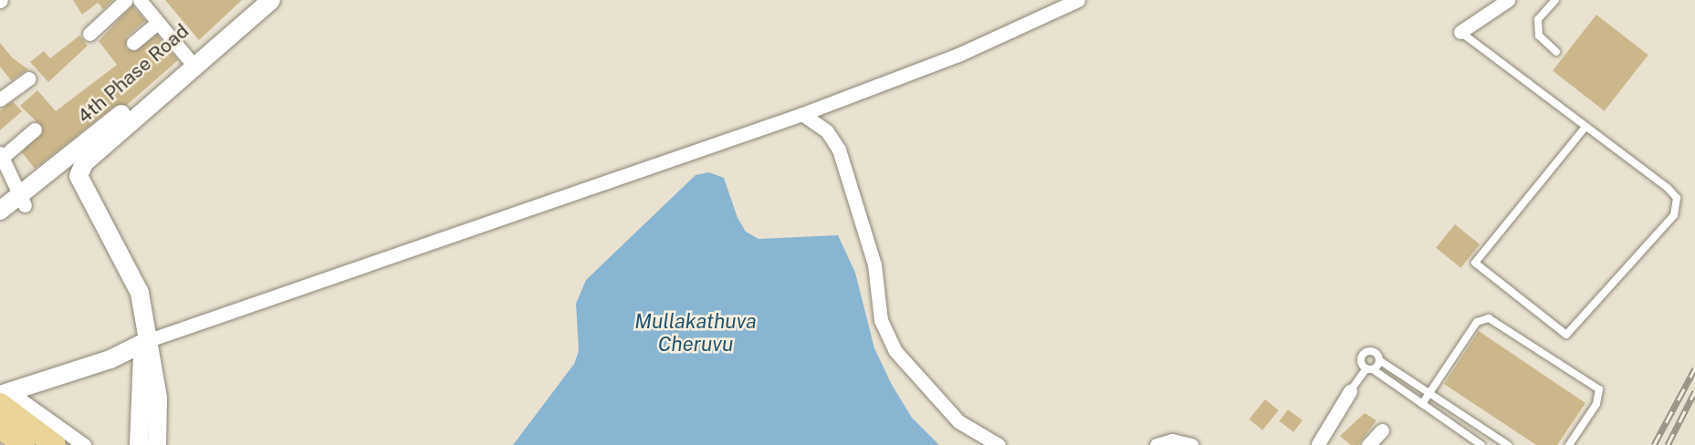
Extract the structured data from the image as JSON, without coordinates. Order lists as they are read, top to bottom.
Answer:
{
  "streets": {
    "street": ["4th Phase Road"]
  },
  "water": ["Mullakathuva Cheruvu"]
}
